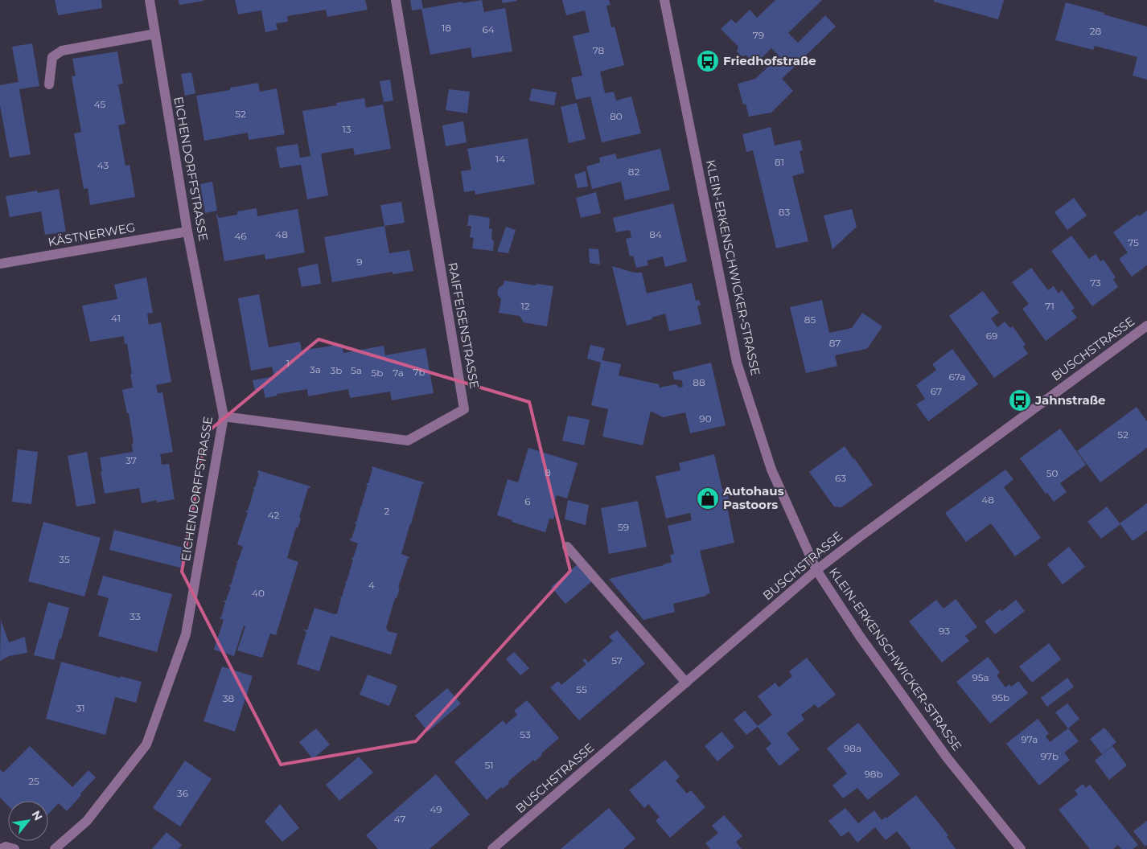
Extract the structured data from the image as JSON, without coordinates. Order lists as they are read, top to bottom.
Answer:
{
  "streets": {
    "street": [
      "EICHENDORFFSTRASSE",
      "KÄSTNERWEG",
      "KLEIN-ERKENSCHWICKER-STRASSE",
      "RAIFFEISENSTRASSE",
      "BUSCHSTRASSE"
    ]
  },
  "crossings": [
    ["EICHENDORFFSTRASSE", "KÄSTNERWEG"],
    ["EICHENDORFFSTRASSE", "RAIFFEISENSTRASSE"],
    ["KLEIN-ERKENSCHWICKER-STRASSE", "BUSCHSTRASSE"]
  ],
  "places": {
    "bus stop": ["Friedhofstraße", "Jahnstraße"],
    "shop": ["Autohaus Pastoors"]
  },
  "house_numbers": [
    "18",
    "64",
    "28",
    "79",
    "78",
    "45",
    "52",
    "80",
    "13",
    "14",
    "81",
    "43",
    "82",
    "83",
    "48",
    "84",
    "46",
    "75",
    "9",
    "73",
    "12",
    "71",
    "41",
    "85",
    "69",
    "87",
    "1",
    "3a",
    "3b",
    "5a",
    "7b",
    "5b",
    "7a",
    "67a",
    "88",
    "67",
    "90",
    "52",
    "37",
    "8",
    "50",
    "63",
    "48",
    "6",
    "2",
    "42",
    "59",
    "35",
    "4",
    "40",
    "33",
    "93",
    "57",
    "95a",
    "55",
    "95b",
    "38",
    "31",
    "53",
    "97a",
    "98a",
    "97b",
    "51",
    "98b",
    "25",
    "36",
    "49",
    "47"
  ],
  "north": "top right"
}
